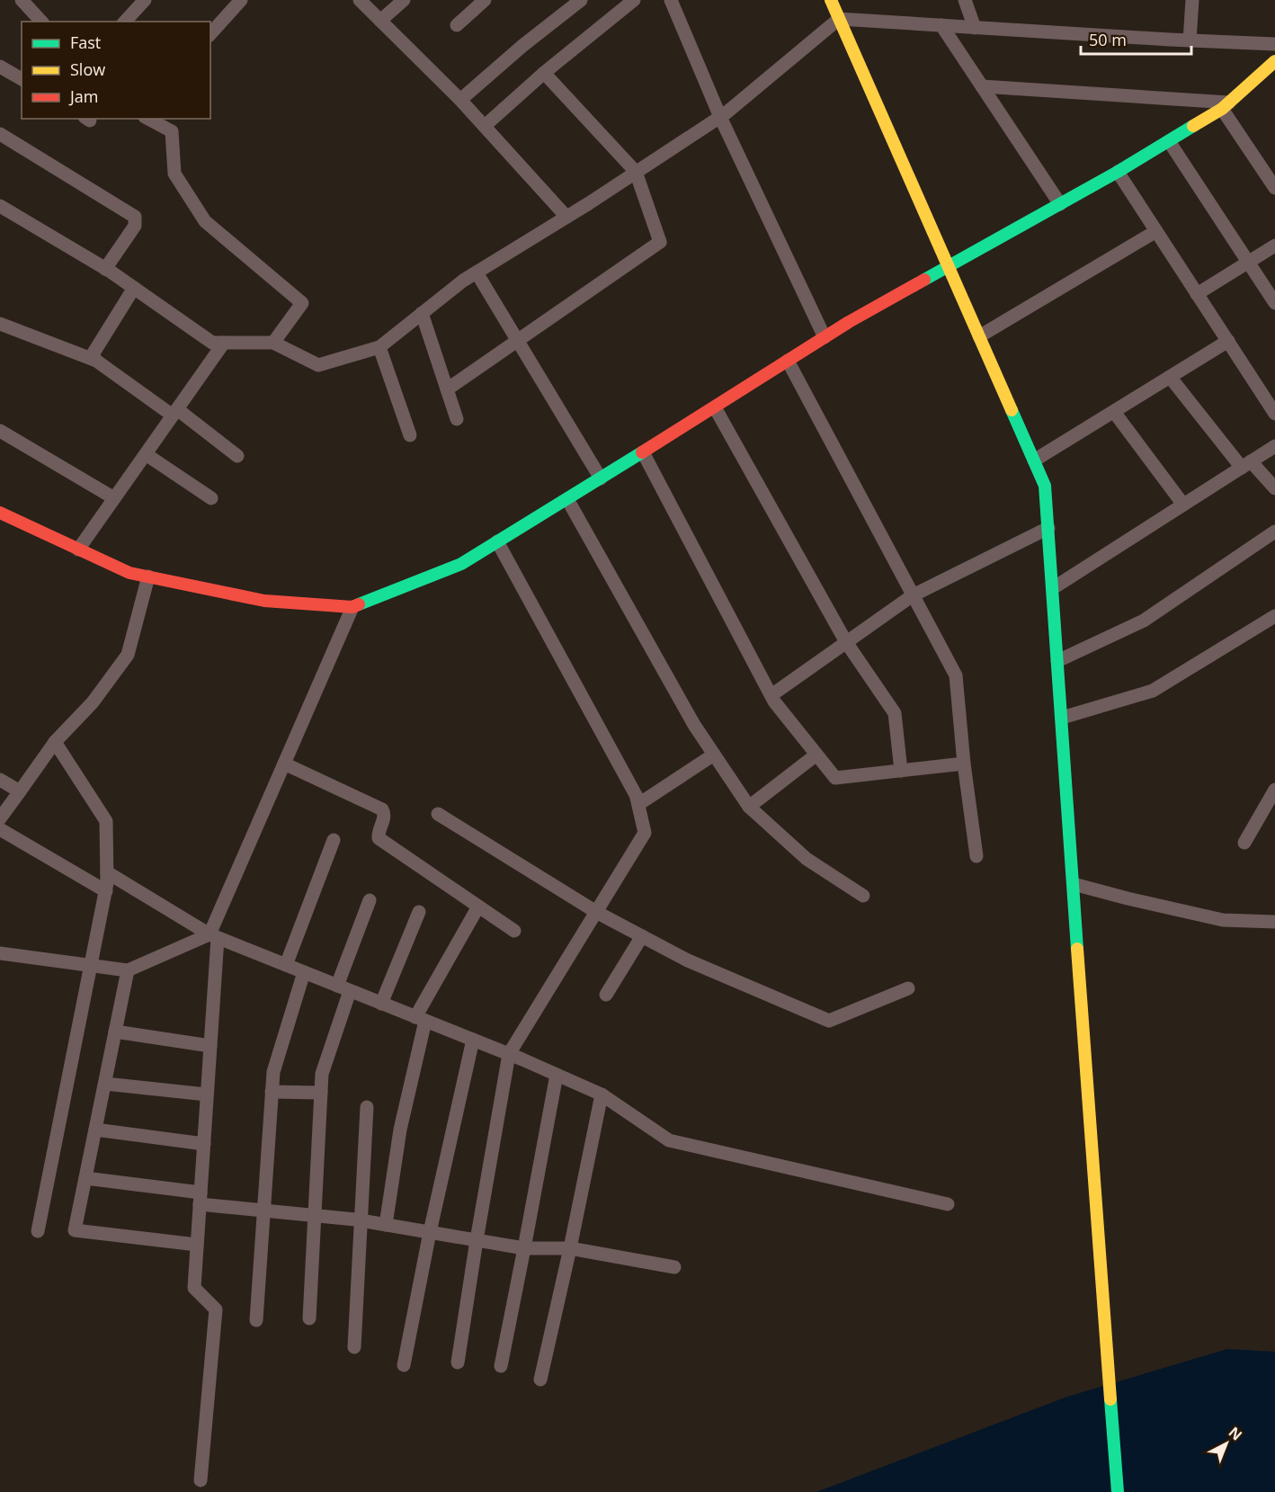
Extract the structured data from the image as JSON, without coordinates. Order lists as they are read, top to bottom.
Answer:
{
  "legend": ["Fast", "Slow", "Jam"],
  "scale_bar": "50 m",
  "north": "top right"
}
